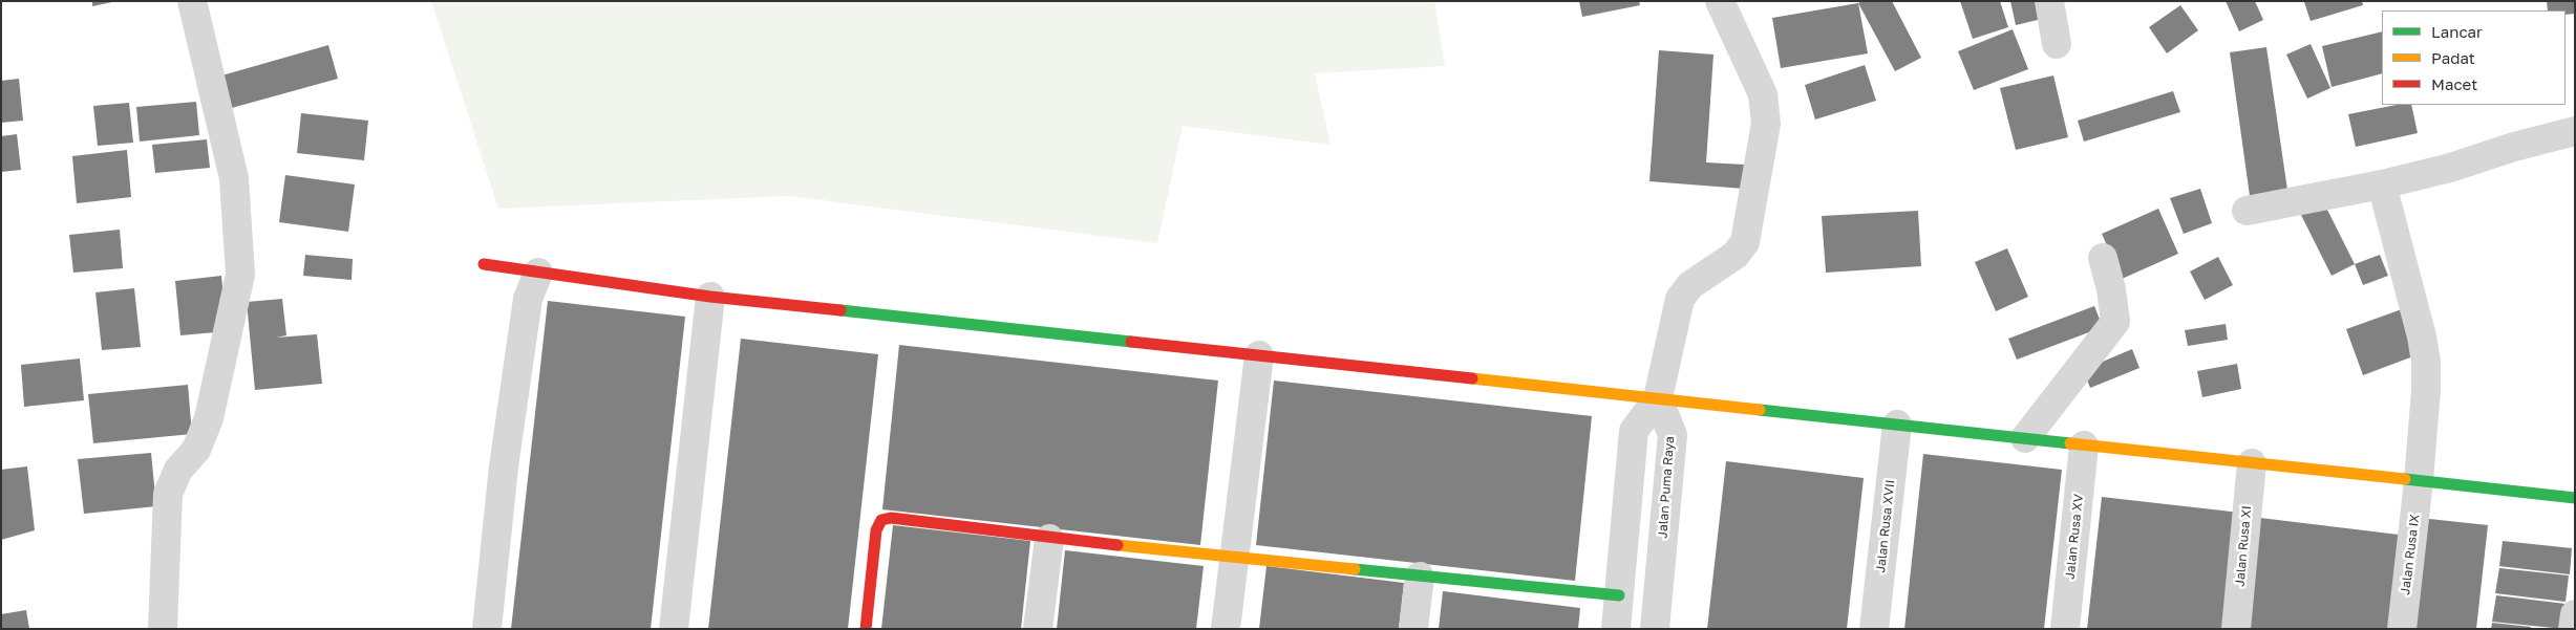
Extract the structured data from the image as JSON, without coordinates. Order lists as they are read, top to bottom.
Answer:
{
  "streets": {
    "street": [
      "Jalan Puma Raya",
      "Jalan Rusa XVII",
      "Jalan Rusa XV",
      "Jalan Rusa XI",
      "Jalan Rusa IX"
    ]
  },
  "legend": ["Lancar", "Padat", "Macet"]
}
